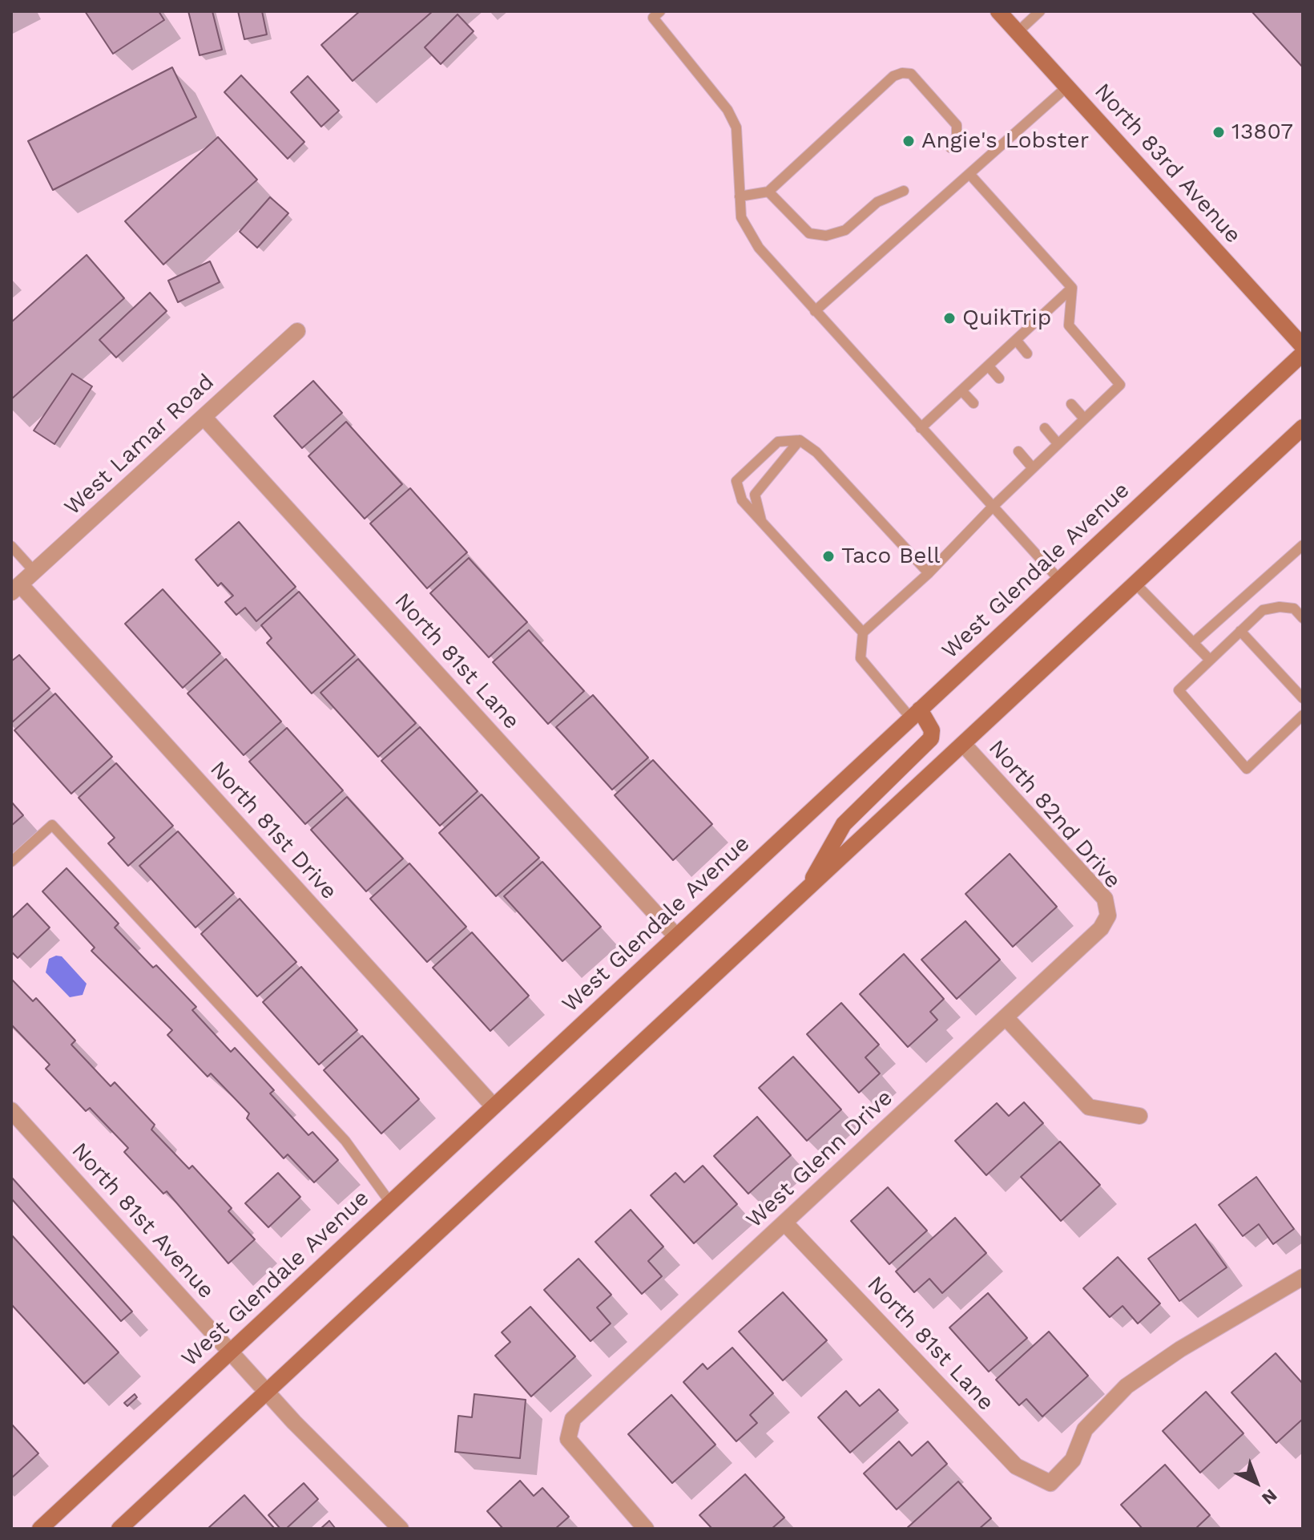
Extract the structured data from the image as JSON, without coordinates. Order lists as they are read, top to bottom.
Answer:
{
  "streets": {
    "main road": ["North 83rd Avenue", "West Glendale Avenue"],
    "street": [
      "West Lamar Road",
      "North 81st Lane",
      "North 82nd Drive",
      "North 81st Drive",
      "West Glenn Drive",
      "North 81st Avenue"
    ]
  },
  "crossings": [
    ["West Lamar Road", "North 81st Lane"],
    ["West Lamar Road", "North 81st Drive"],
    ["West Glendale Avenue", "North 81st Lane"],
    ["West Glendale Avenue", "North 81st Drive"],
    ["West Glendale Avenue", "North 81st Avenue"],
    ["North 81st Lane", "West Glenn Drive"],
    ["North 82nd Drive", "West Glenn Drive"]
  ],
  "places": [
    "13807",
    "Angie's Lobster",
    "QuikTrip",
    "Taco Bell"
  ],
  "north": "bottom right"
}
